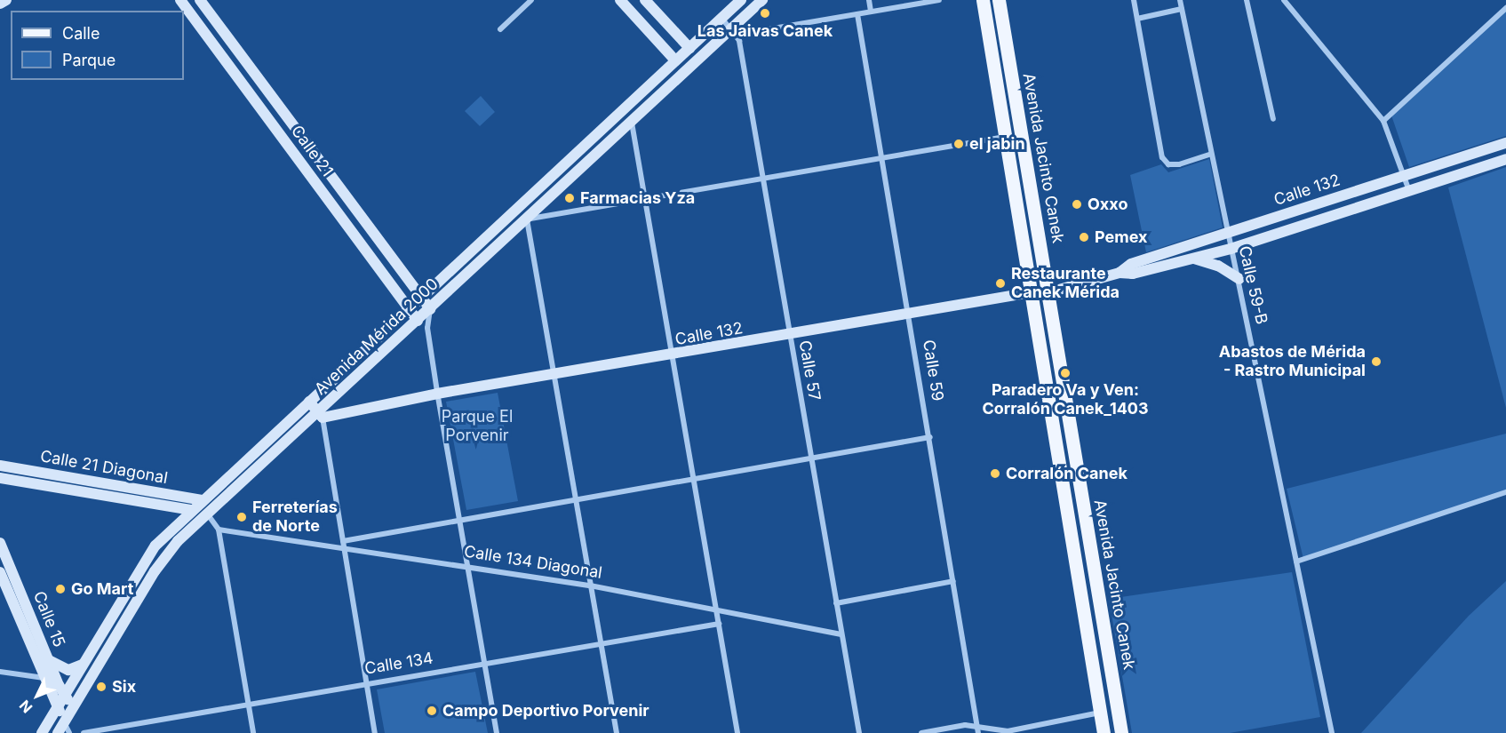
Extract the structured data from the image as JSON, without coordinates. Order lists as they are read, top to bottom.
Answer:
{
  "streets": {
    "main road": ["Avenida Jacinto Canek"],
    "street": [
      "Calle 21",
      "Calle 132",
      "Calle 59-B",
      "Avenida Mérida 2000",
      "Calle 57",
      "Calle 59",
      "Calle 21 Diagonal",
      "Calle 134 Diagonal",
      "Calle 15",
      "Calle 134"
    ]
  },
  "crossings": [
    ["Calle 21", "Avenida Mérida 2000"],
    ["Avenida Jacinto Canek", "Calle 132"],
    ["Calle 132", "Calle 59-B"],
    ["Calle 132", "Avenida Mérida 2000"],
    ["Calle 132", "Calle 57"],
    ["Calle 132", "Calle 59"],
    ["Avenida Mérida 2000", "Calle 57"],
    ["Avenida Mérida 2000", "Calle 21 Diagonal"],
    ["Avenida Mérida 2000", "Calle 15"],
    ["Calle 57", "Calle 134 Diagonal"]
  ],
  "parks": ["Parque El Porvenir"],
  "places": [
    "Las Jaivas Canek",
    "el jabin",
    "Farmacias Yza",
    "Oxxo",
    "Pemex",
    "Restaurante Canek Mérida",
    "Abastos de Mérida - Rastro Municipal",
    "Paradero Va y Ven: Corralón Canek_1403",
    "Corralón Canek",
    "Ferreterías de Norte",
    "Go Mart",
    "Six",
    "Campo Deportivo Porvenir"
  ],
  "legend": ["Calle", "Parque"],
  "north": "bottom left"
}
